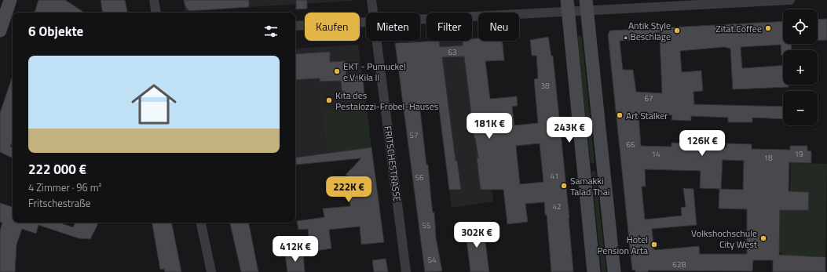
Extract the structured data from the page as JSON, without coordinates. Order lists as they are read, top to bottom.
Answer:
{
  "streets": {
    "street": ["FRITSCHESTRASSE"]
  },
  "places": [
    "Zitat.Coffee",
    "Antik Style • Beschläge",
    "EKT - Pumuckel e.V. Kila II",
    "Kita des Pestalozzi-Fröbel-Hauses",
    "Art Stalker",
    "Samakki Talad Thai",
    "Volkshochschule City West",
    "Hotel Pension Arta"
  ],
  "house_numbers": [
    "63",
    "38",
    "67",
    "57",
    "66",
    "14",
    "19",
    "18",
    "41",
    "56",
    "42",
    "55",
    "54",
    "62B"
  ],
  "page": {
    "map_buttons": ["+", "−"],
    "chip": [
      "Kaufen",
      "Mieten",
      "Filter",
      "Neu"
    ],
    "heading": "6 Objekte",
    "list": [
      {
        "name": "222 000 €",
        "note": "4 Zimmer · 96 m² · Fritschestraße"
      }
    ],
    "price": [
      "181K €",
      "243K €",
      "126K €",
      "222K €",
      "302K €",
      "412K €"
    ]
  }
}
